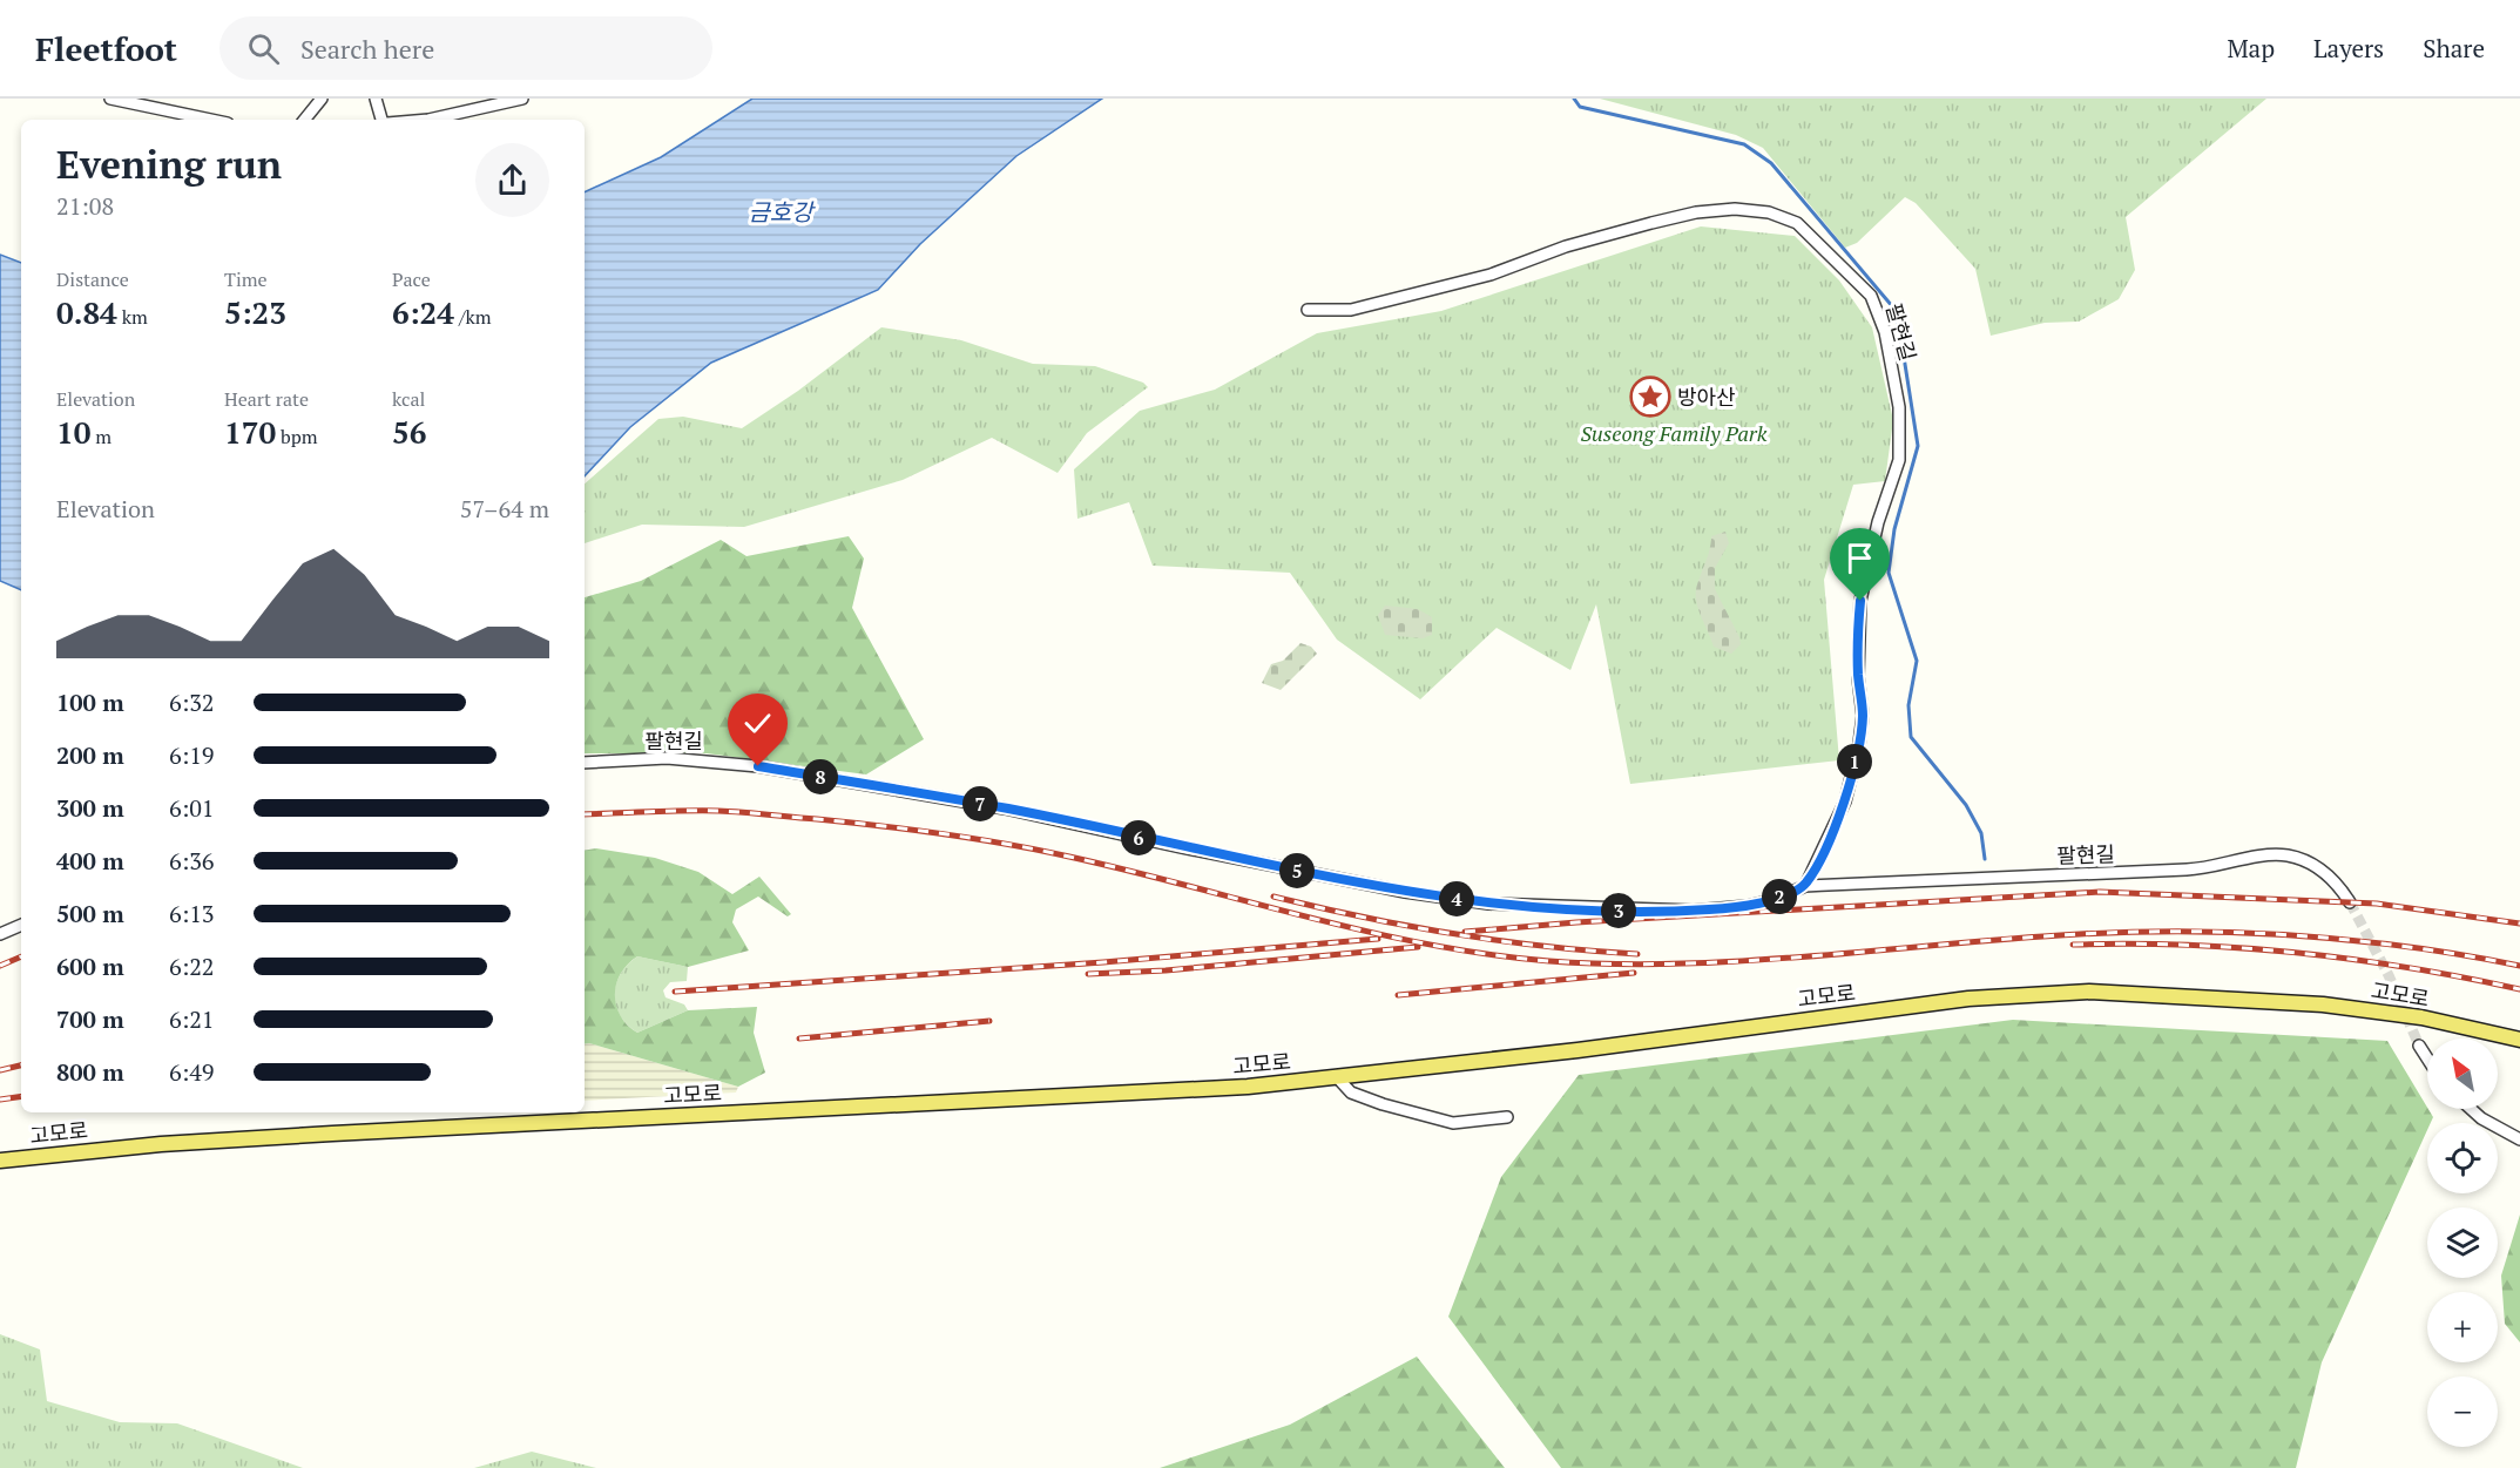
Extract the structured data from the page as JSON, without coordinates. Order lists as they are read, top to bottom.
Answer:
{
  "streets": {
    "main road": ["고모로"],
    "street": ["팔현길"]
  },
  "water": ["금호강"],
  "parks": ["Suseong Family Park"],
  "places": {
    "place": ["방아산"]
  },
  "north": "top left",
  "page": {
    "header": "Fleetfoot",
    "search": "Search here",
    "nav": ["Map", "Layers", "Share"],
    "heading": ["Evening run", "21:08"],
    "stats": [
      ["Distance", "0.84 km"],
      ["Time", "5:23"],
      ["Pace", "6:24 /km"],
      ["Elevation", "10 m"],
      ["Heart rate", "170 bpm"],
      ["kcal", "56"]
    ],
    "chart": ["Elevation", "57–64 m"],
    "list": [
      {
        "name": "100 m",
        "note": "6:32"
      },
      {
        "name": "200 m",
        "note": "6:19"
      },
      {
        "name": "300 m",
        "note": "6:01"
      },
      {
        "name": "400 m",
        "note": "6:36"
      },
      {
        "name": "500 m",
        "note": "6:13"
      },
      {
        "name": "600 m",
        "note": "6:22"
      },
      {
        "name": "700 m",
        "note": "6:21"
      },
      {
        "name": "800 m",
        "note": "6:49"
      }
    ],
    "pins": [
      "1",
      "8",
      "7",
      "6",
      "5",
      "2",
      "4",
      "3"
    ],
    "map_buttons": ["+", "−"]
  }
}
